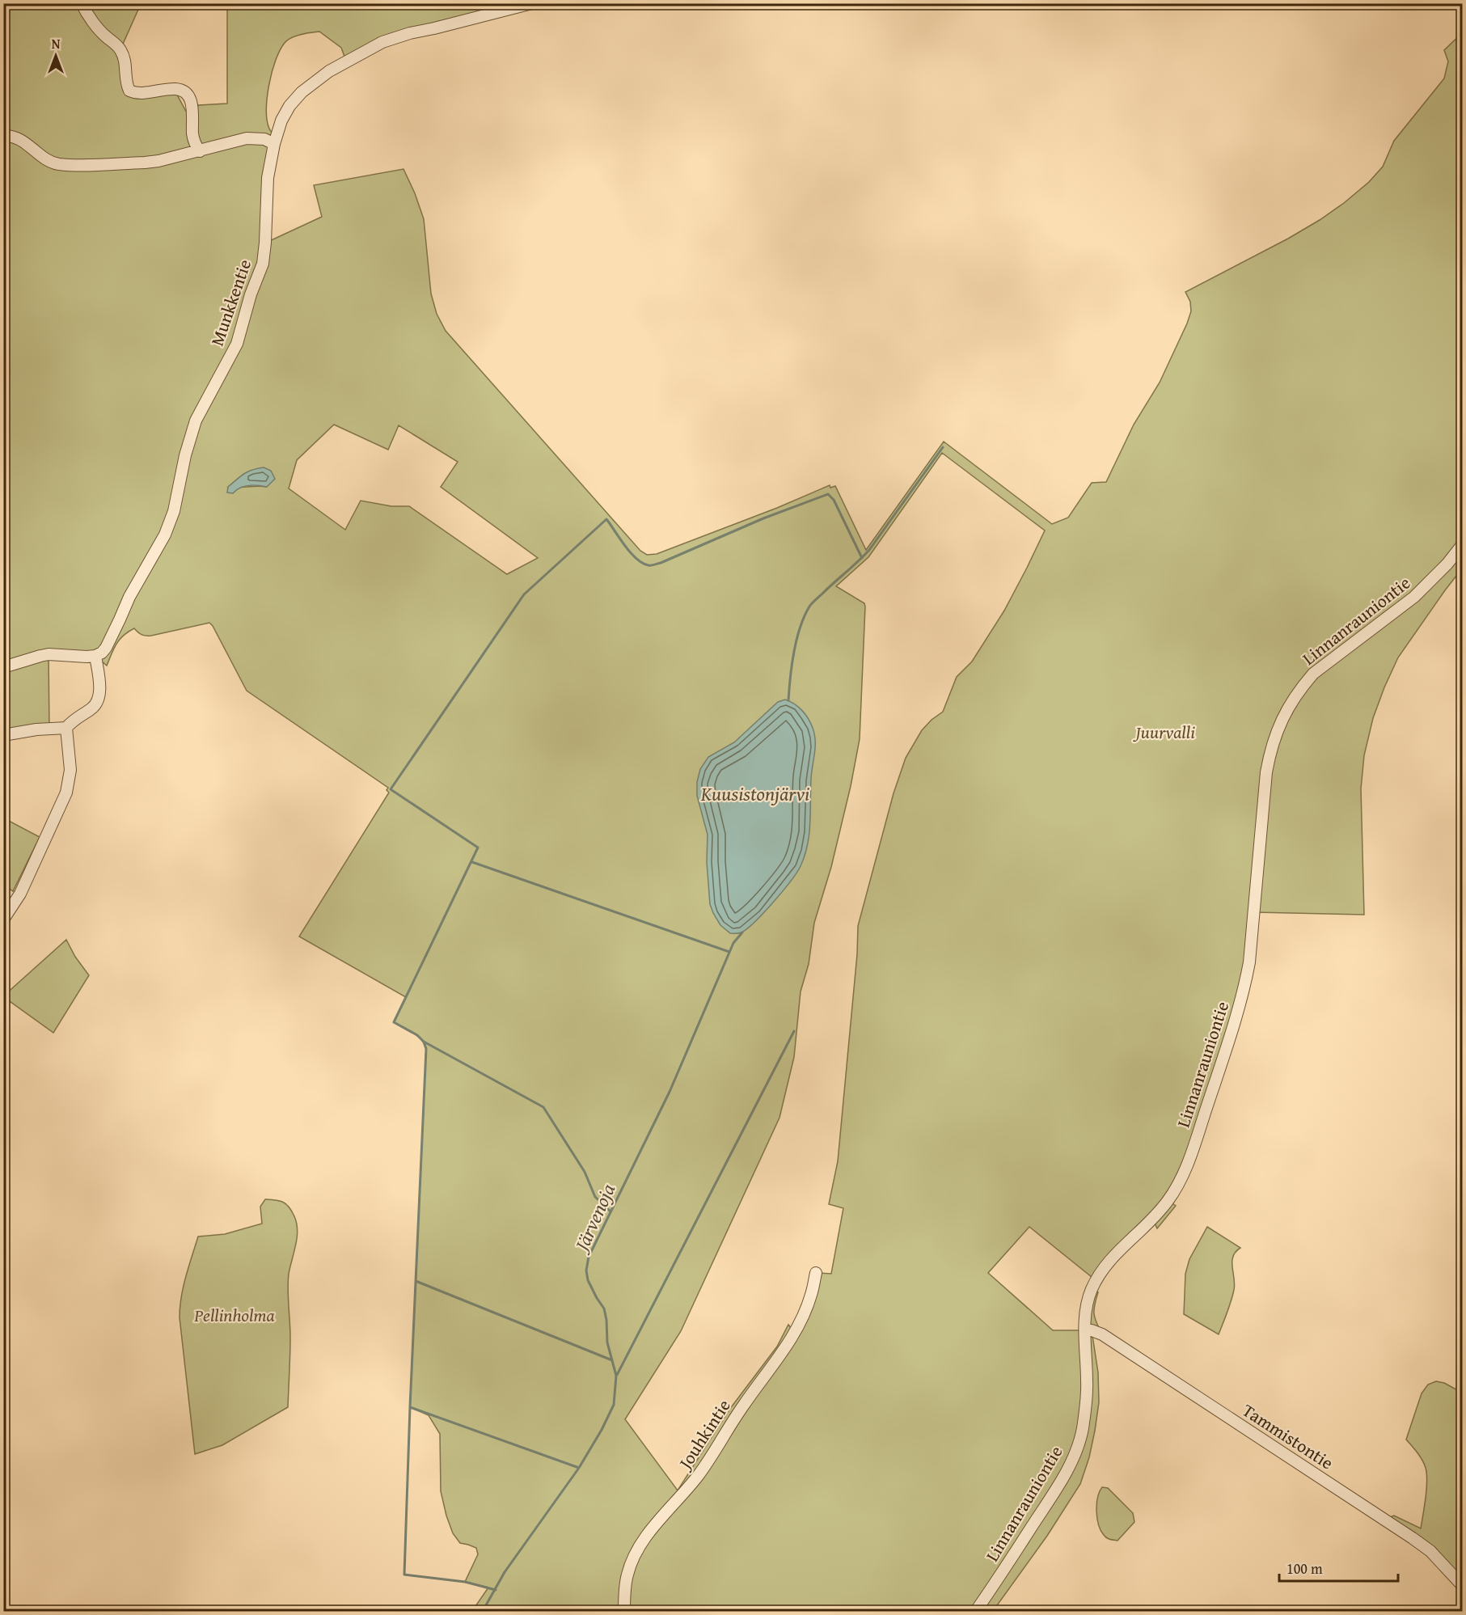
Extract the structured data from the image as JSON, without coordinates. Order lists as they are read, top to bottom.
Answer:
{
  "streets": {
    "street": [
      "Munkkentie",
      "Linnanrauniontie",
      "Jouhkintie",
      "Tammistontie"
    ]
  },
  "crossings": [
    ["Linnanrauniontie", "Tammistontie"]
  ],
  "water": ["Kuusistonjärvi", "Järvenoja"],
  "parks": ["Juurvalli", "Pellinholma"],
  "scale_bar": "100 m",
  "north": "top"
}
